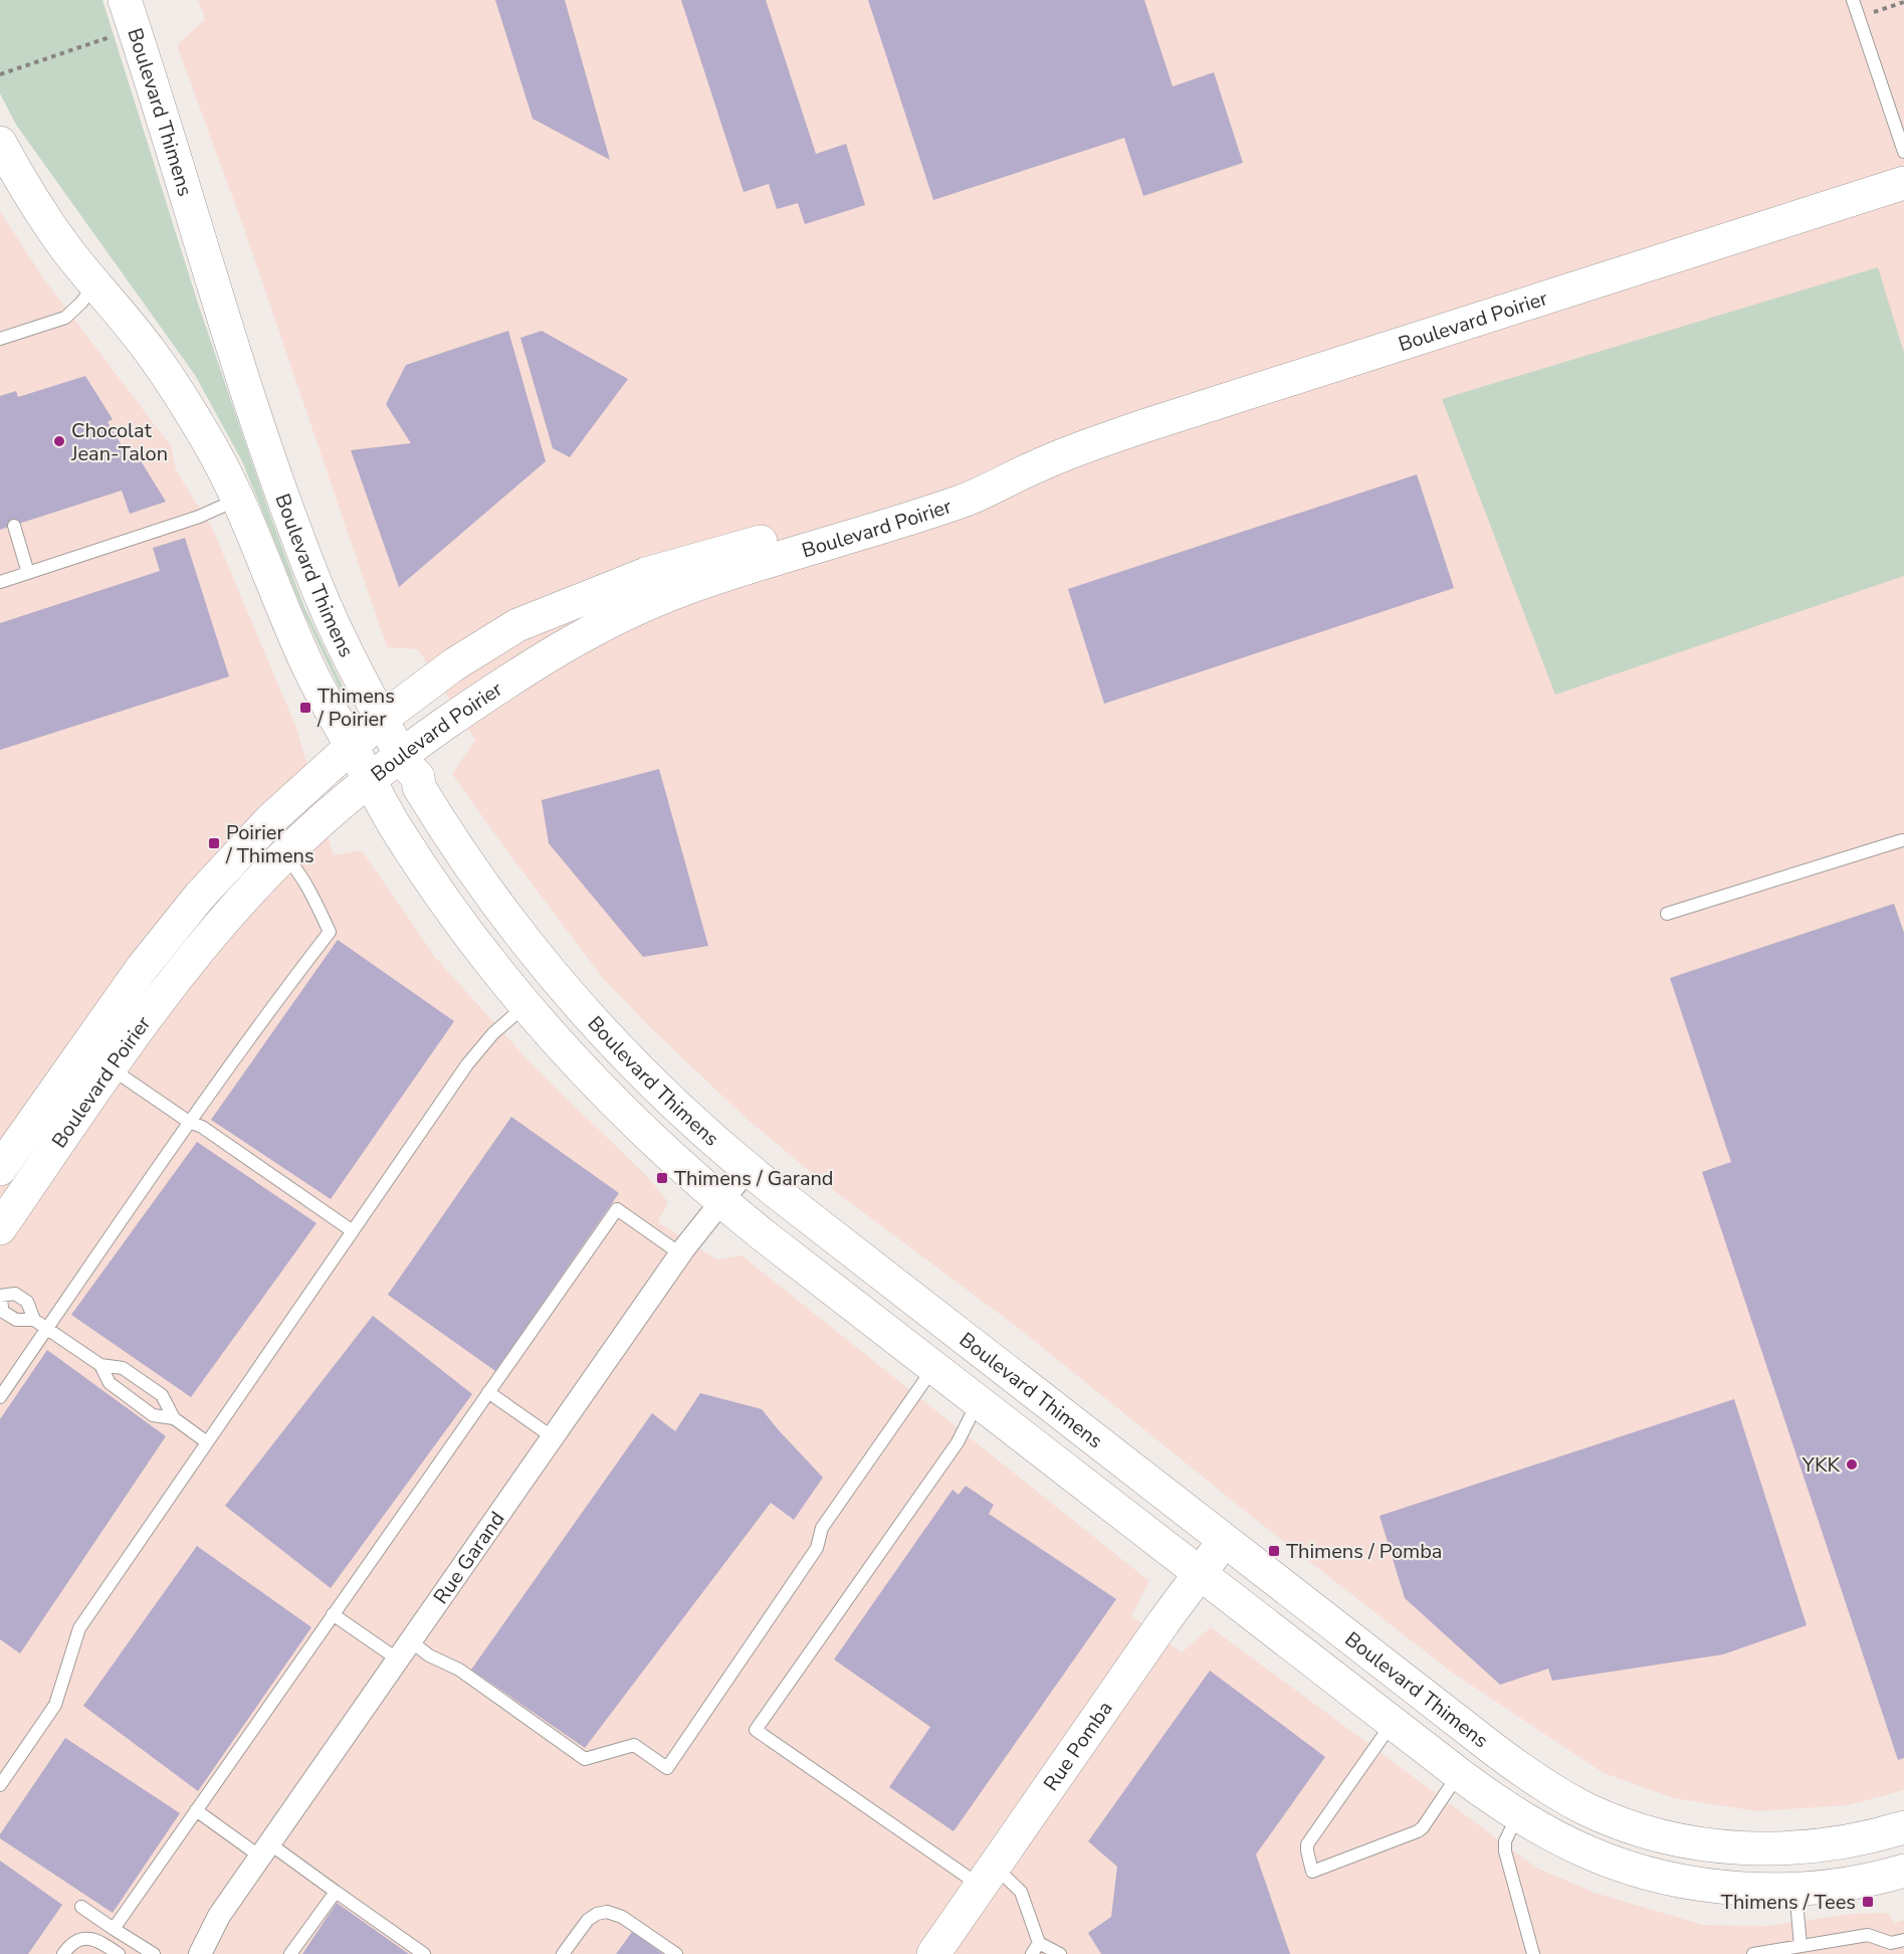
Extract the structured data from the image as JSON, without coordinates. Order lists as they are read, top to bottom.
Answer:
{
  "streets": {
    "street": [
      "Boulevard Thimens",
      "Boulevard Poirier",
      "Rue Garand",
      "Rue Pomba"
    ]
  },
  "crossings": [
    ["Boulevard Thimens", "Boulevard Poirier"],
    ["Boulevard Thimens", "Rue Garand"],
    ["Boulevard Thimens", "Rue Pomba"]
  ],
  "places": {
    "other": ["Chocolat Jean-Talon", "YKK"],
    "transit": [
      "Thimens / Poirier",
      "Poirier / Thimens",
      "Thimens / Garand",
      "Thimens / Pomba",
      "Thimens / Tees"
    ]
  }
}
